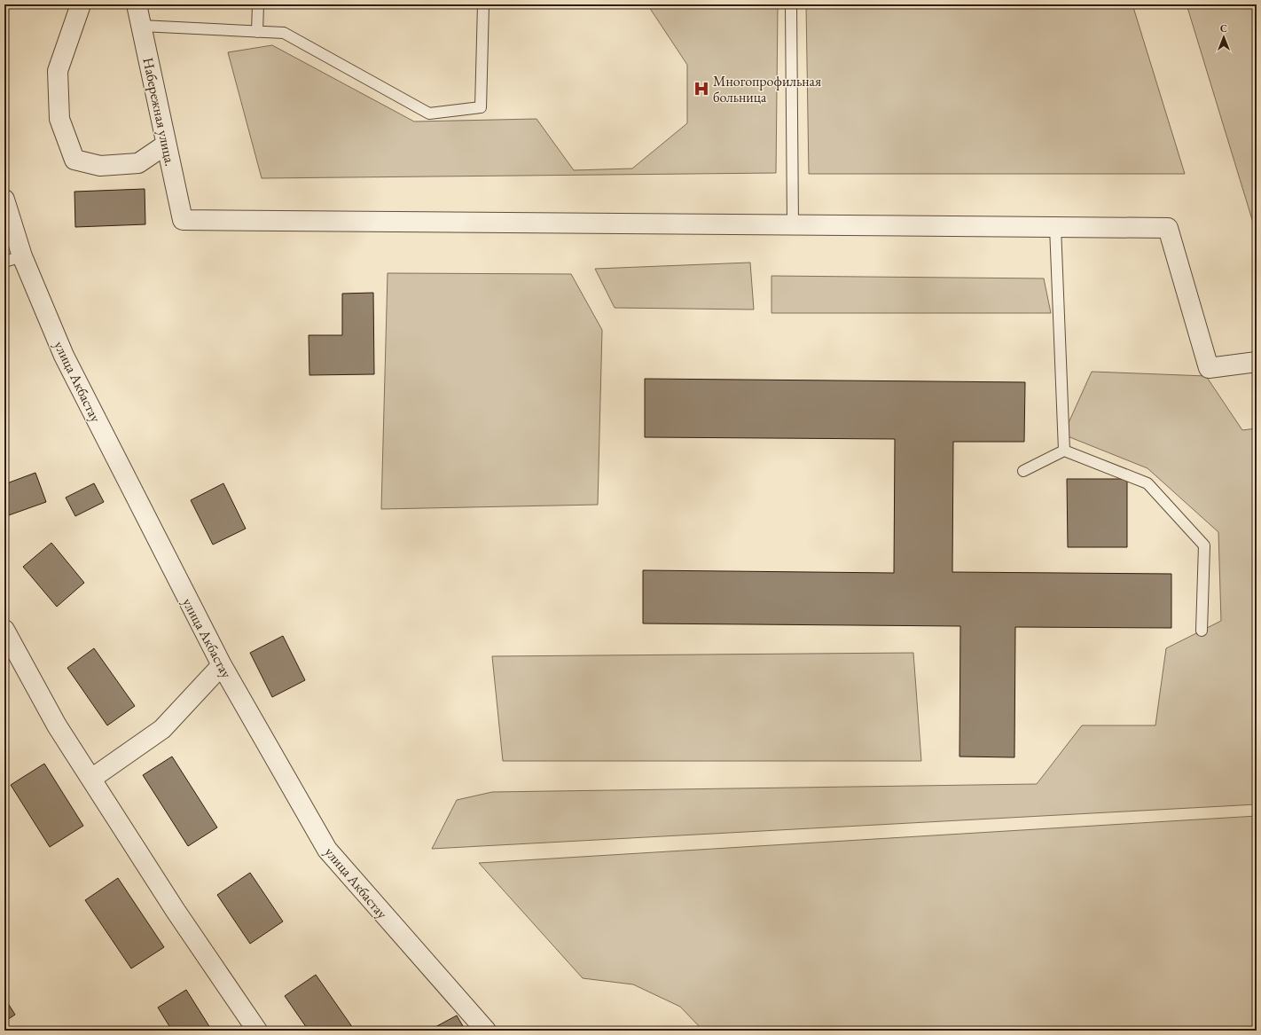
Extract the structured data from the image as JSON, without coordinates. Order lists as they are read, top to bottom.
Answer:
{
  "streets": {
    "street": ["Набережная улица.", "улица Акбастау"]
  },
  "places": {
    "hospital": ["Многопрофильная больница"]
  },
  "north": "top"
}
